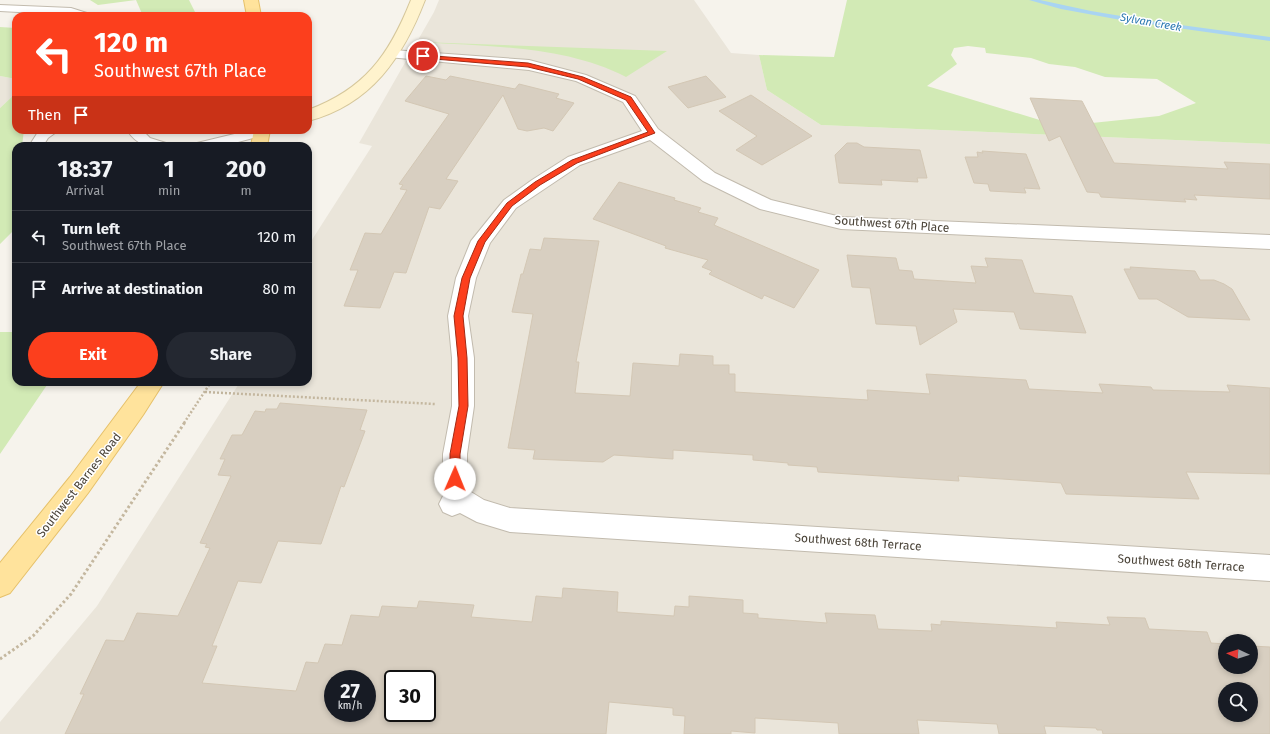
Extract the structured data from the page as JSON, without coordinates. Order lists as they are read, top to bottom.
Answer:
{
  "streets": {
    "main road": ["Southwest Barnes Road"],
    "street": ["Southwest 67th Place", "Southwest 68th Terrace"]
  },
  "water": ["Sylvan Creek"],
  "north": "left",
  "page": {
    "turn": ["120 m", "Southwest 67th Place"],
    "then": "Then",
    "eta": [
      "18:37",
      "Arrival",
      "1",
      "min",
      "200",
      "m"
    ],
    "list": [
      {
        "name": "Turn left",
        "note": "Southwest 67th Place",
        "value": "120 m"
      },
      {
        "name": "Arrive at destination",
        "value": "80 m"
      }
    ],
    "buttons": ["Exit", "Share"],
    "speed": "27 km/h",
    "limit": "30"
  }
}
